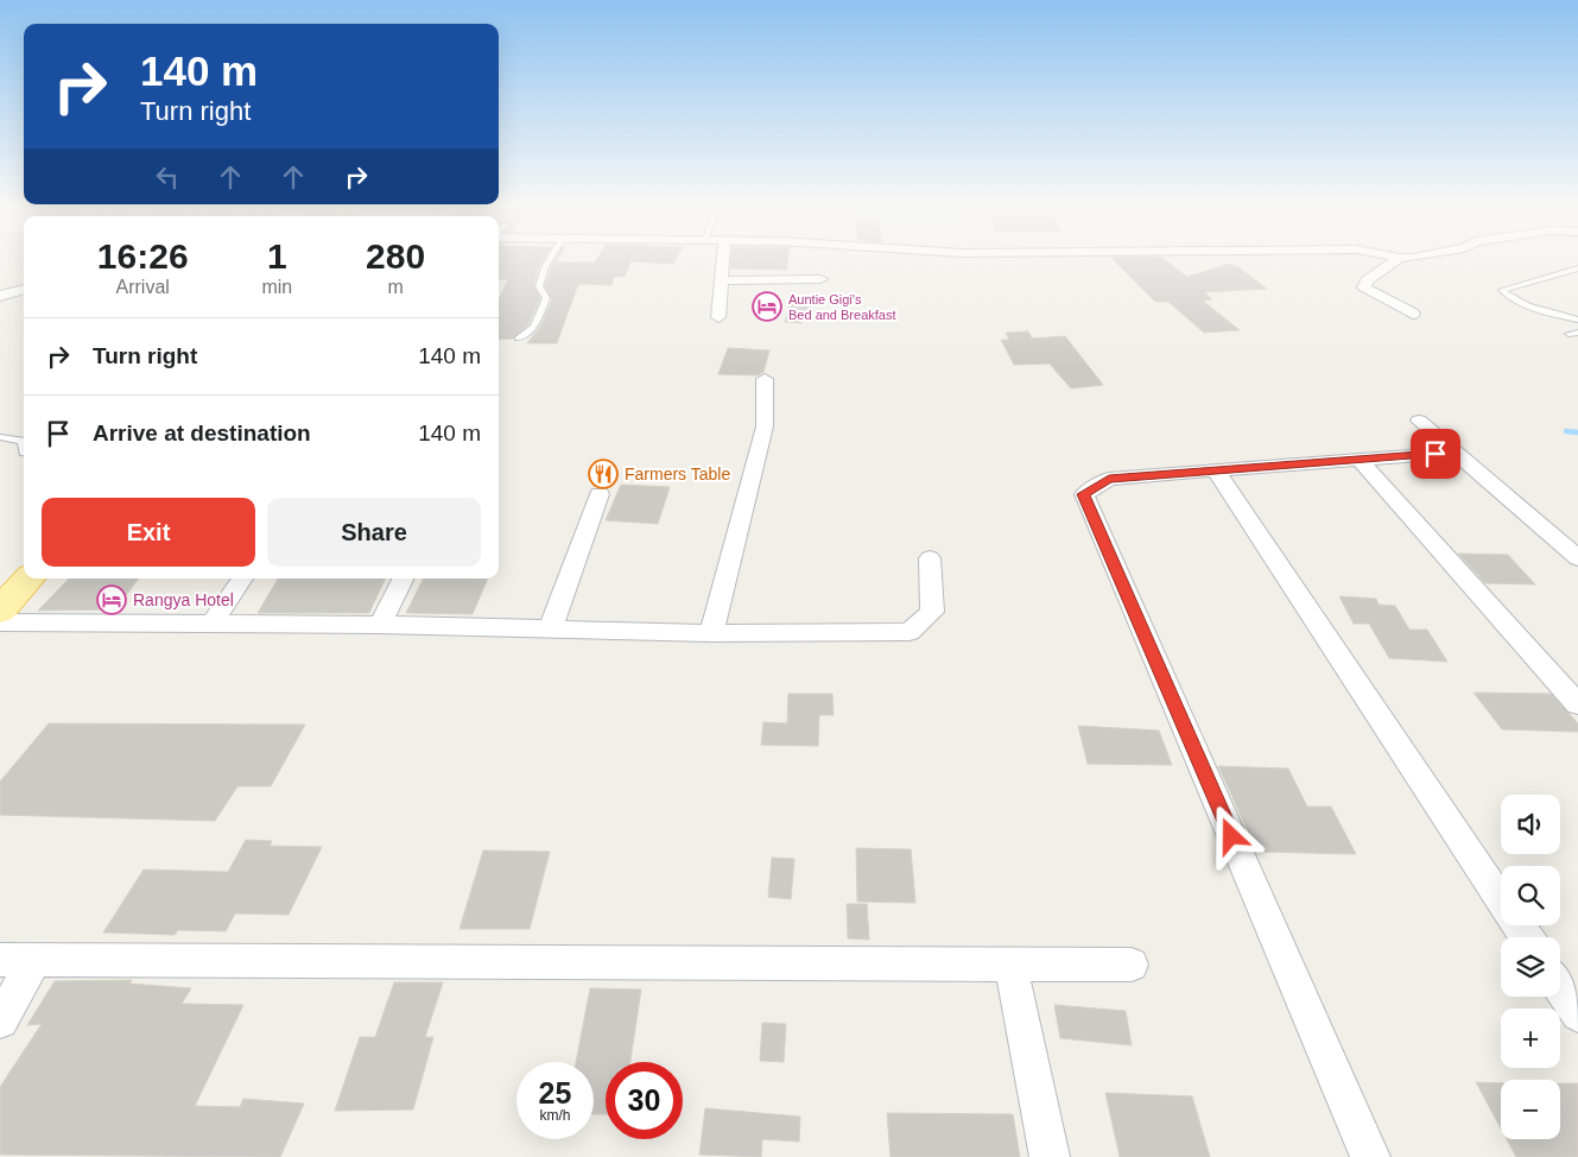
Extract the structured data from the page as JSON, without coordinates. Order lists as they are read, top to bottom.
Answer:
{
  "places": {
    "hotel": ["Auntie Gigi's Bed and Breakfast", "Rangya Hotel"],
    "restaurant": ["Farmers Table"]
  },
  "page": {
    "turn": ["140 m", "Turn right"],
    "eta": [
      "16:26",
      "Arrival",
      "1",
      "min",
      "280",
      "m"
    ],
    "list": [
      {
        "name": "Turn right",
        "value": "140 m"
      },
      {
        "name": "Arrive at destination",
        "value": "140 m"
      }
    ],
    "buttons": ["Exit", "Share"],
    "map_buttons": ["+", "−"],
    "speed": "25 km/h",
    "limit": "30"
  }
}
